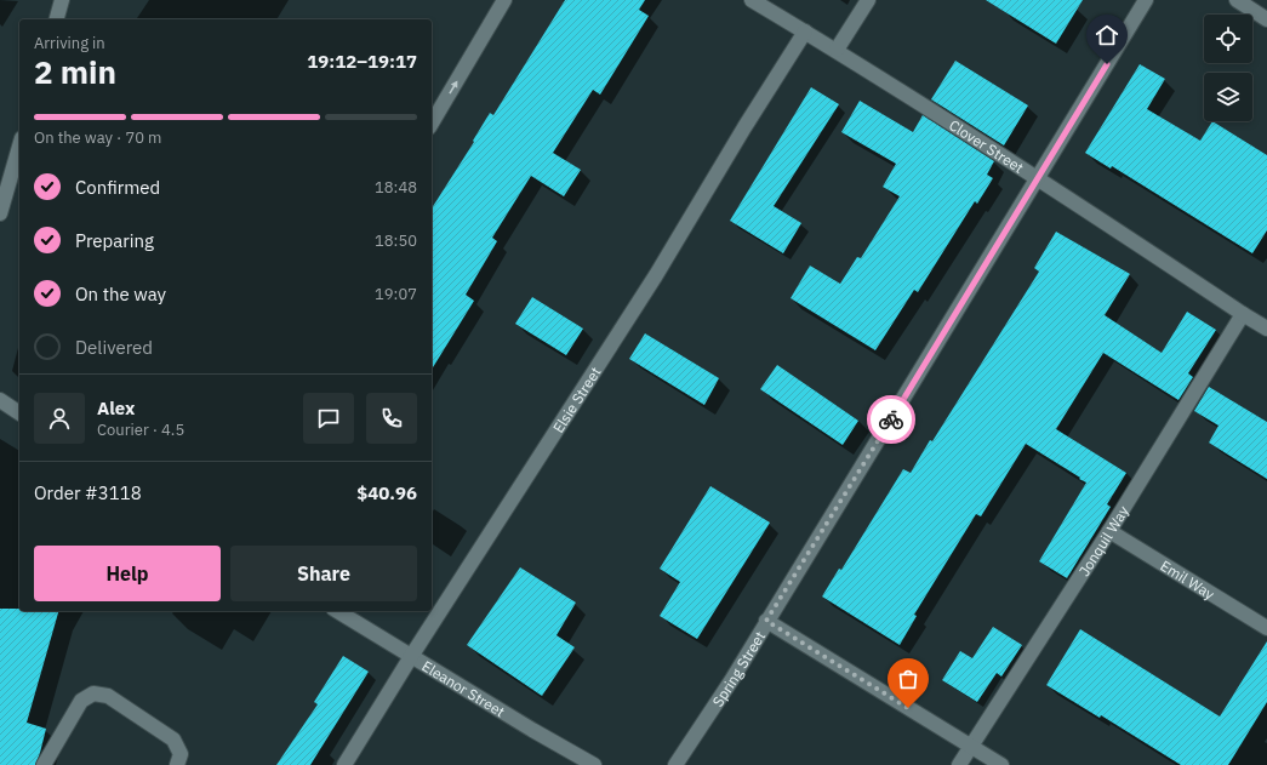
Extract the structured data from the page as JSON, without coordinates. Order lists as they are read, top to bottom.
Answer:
{
  "streets": {
    "street": [
      "Clover Street",
      "Elsie Street",
      "Jonquil Way",
      "Emil Way",
      "Spring Street",
      "Eleanor Street"
    ]
  },
  "crossings": [
    ["Clover Street", "Elsie Street"],
    ["Clover Street", "Jonquil Way"],
    ["Clover Street", "Spring Street"],
    ["Elsie Street", "Eleanor Street"],
    ["Jonquil Way", "Emil Way"]
  ],
  "page": {
    "heading": ["2 min", "Arriving in", "19:12–19:17"],
    "panel": [
      "Alex",
      "Courier · 4.5",
      "Order #3118",
      "$40.96"
    ],
    "bar": "On the way · 70 m",
    "list": [
      ["Confirmed", "18:48"],
      ["Preparing", "18:50"],
      ["On the way", "19:07"],
      "Delivered"
    ],
    "buttons": ["Help", "Share"]
  }
}
